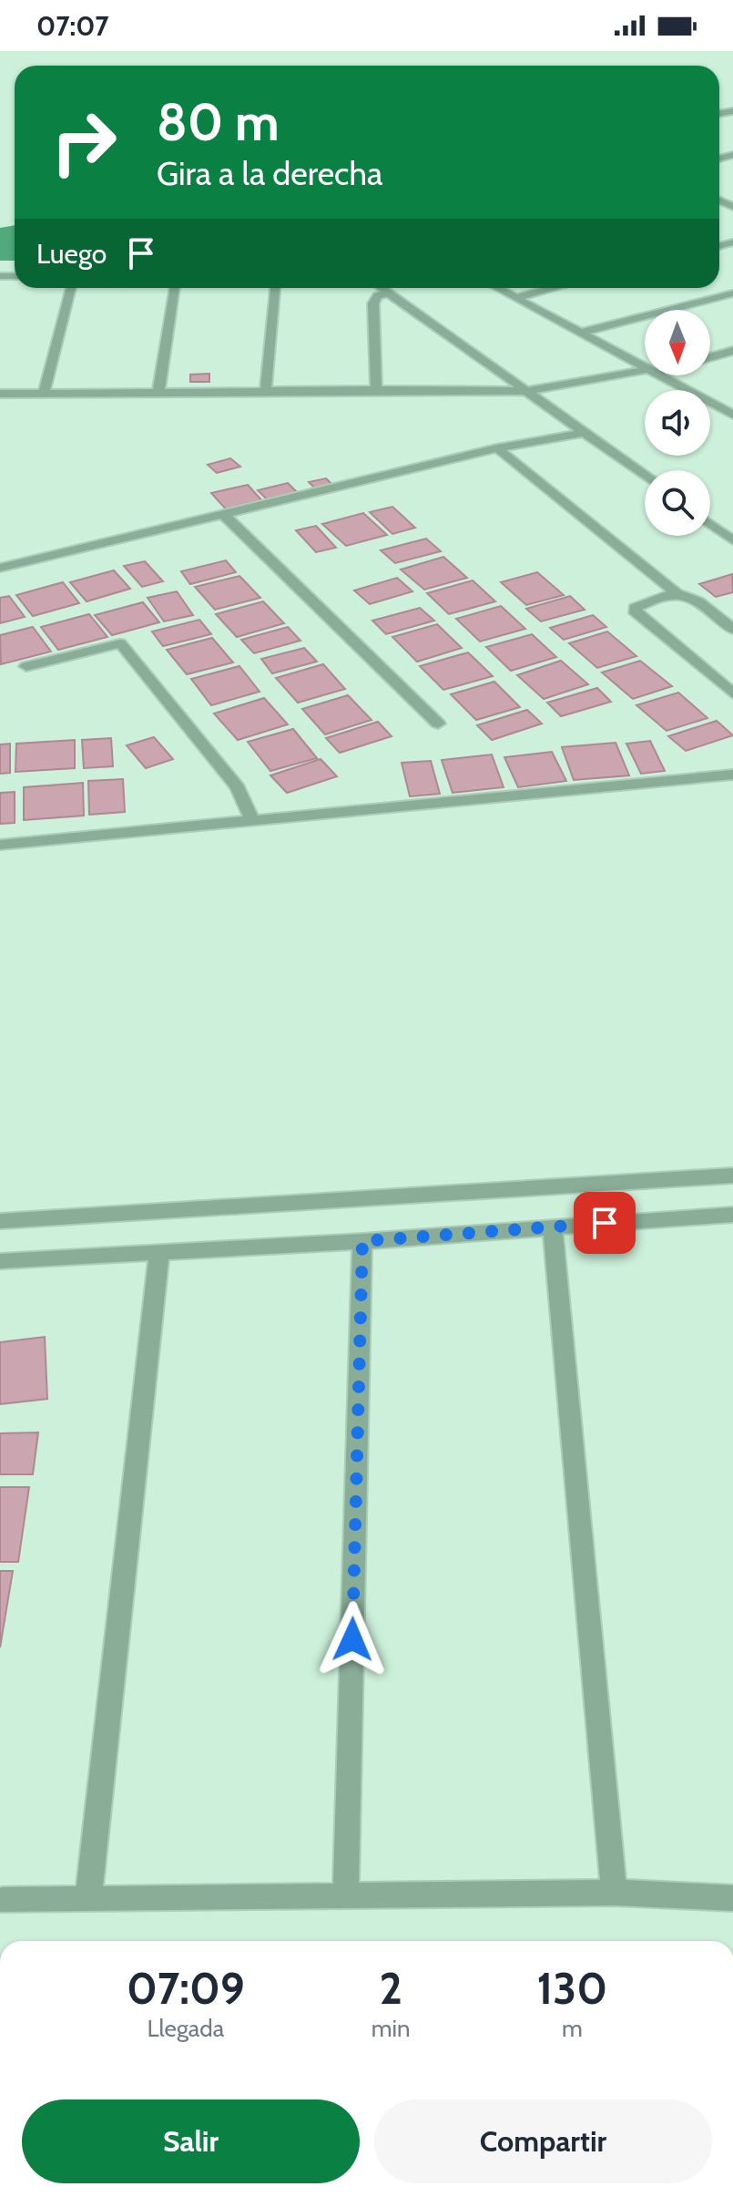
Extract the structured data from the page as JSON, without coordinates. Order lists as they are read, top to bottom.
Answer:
{
  "north": "bottom",
  "page": {
    "status": "07:07",
    "turn": ["80 m", "Gira a la derecha"],
    "then": "Luego",
    "eta": [
      "07:09",
      "Llegada",
      "2",
      "min",
      "130",
      "m"
    ],
    "buttons": ["Salir", "Compartir"]
  }
}
